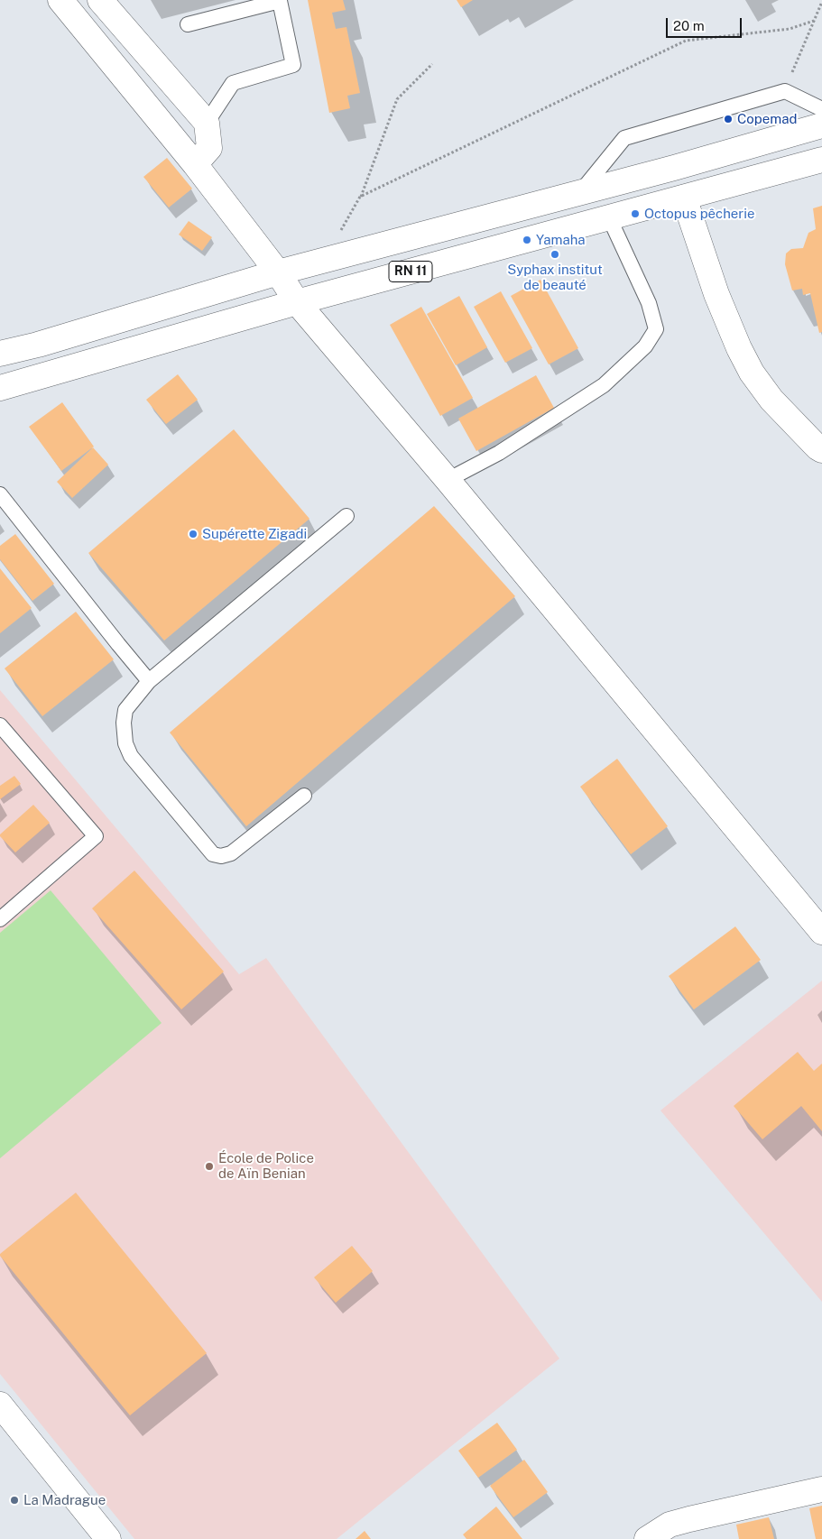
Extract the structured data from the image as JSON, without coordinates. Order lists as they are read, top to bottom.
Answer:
{
  "streets": {
    "street": ["RN 11"]
  },
  "places": [
    "Copemad",
    "Octopus pêcherie",
    "Yamaha",
    "Syphax institut de beauté",
    "Supérette Zigadi",
    "École de Police de Aïn Benian",
    "La Madrague"
  ],
  "scale_bar": "20 m"
}
